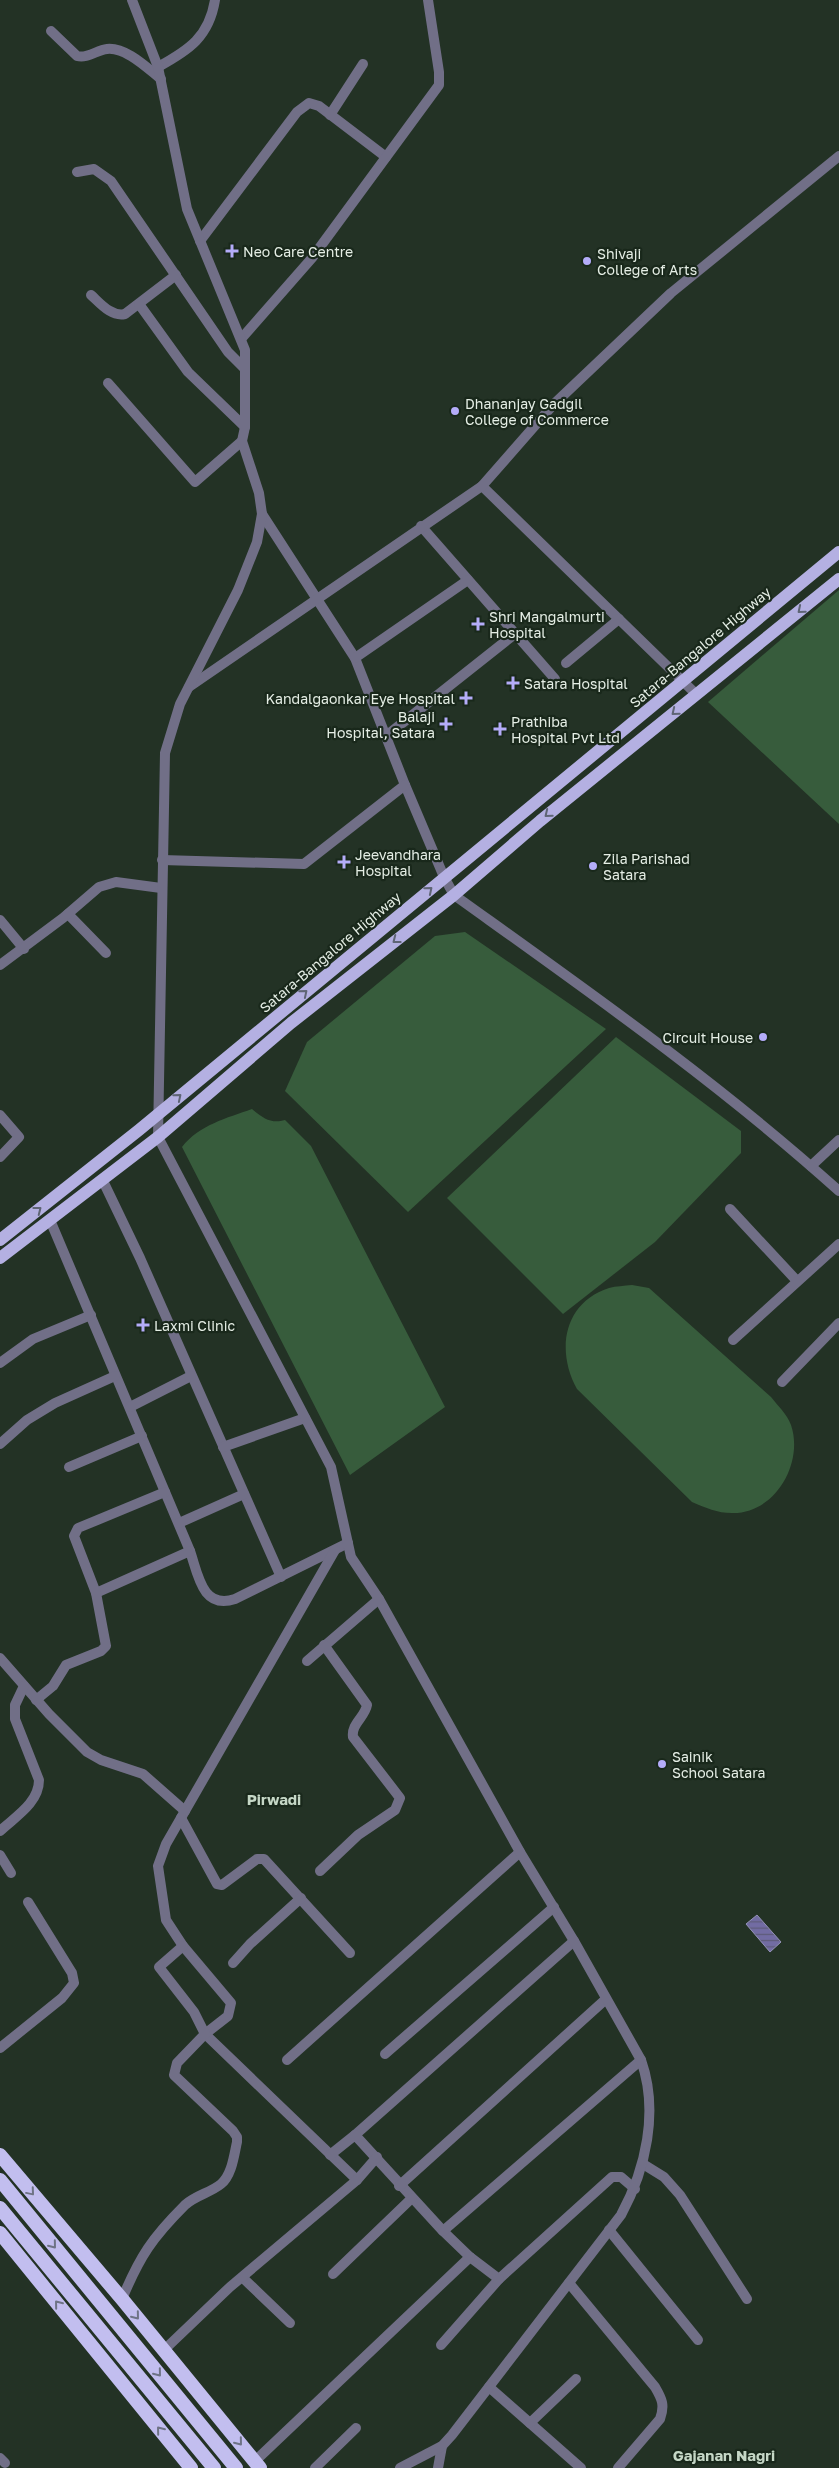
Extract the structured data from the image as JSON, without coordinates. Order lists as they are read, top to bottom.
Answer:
{
  "streets": {
    "main road": ["Satara-Bangalore Highway"]
  },
  "districts": ["Pirwadi", "Gajanan Nagri"],
  "places": {
    "health": [
      "Neo Care Centre",
      "Shri Mangalmurti Hospital",
      "Satara Hospital",
      "Kandalgaonkar Eye Hospital",
      "Balaji Hospital, Satara",
      "Prathiba Hospital Pvt Ltd",
      "Jeevandhara Hospital",
      "Laxmi Clinic"
    ],
    "other": [
      "Shivaji College of Arts",
      "Dhananjay Gadgil College of Commerce",
      "Zila Parishad Satara",
      "Circuit House",
      "Sainik School Satara"
    ]
  }
}
